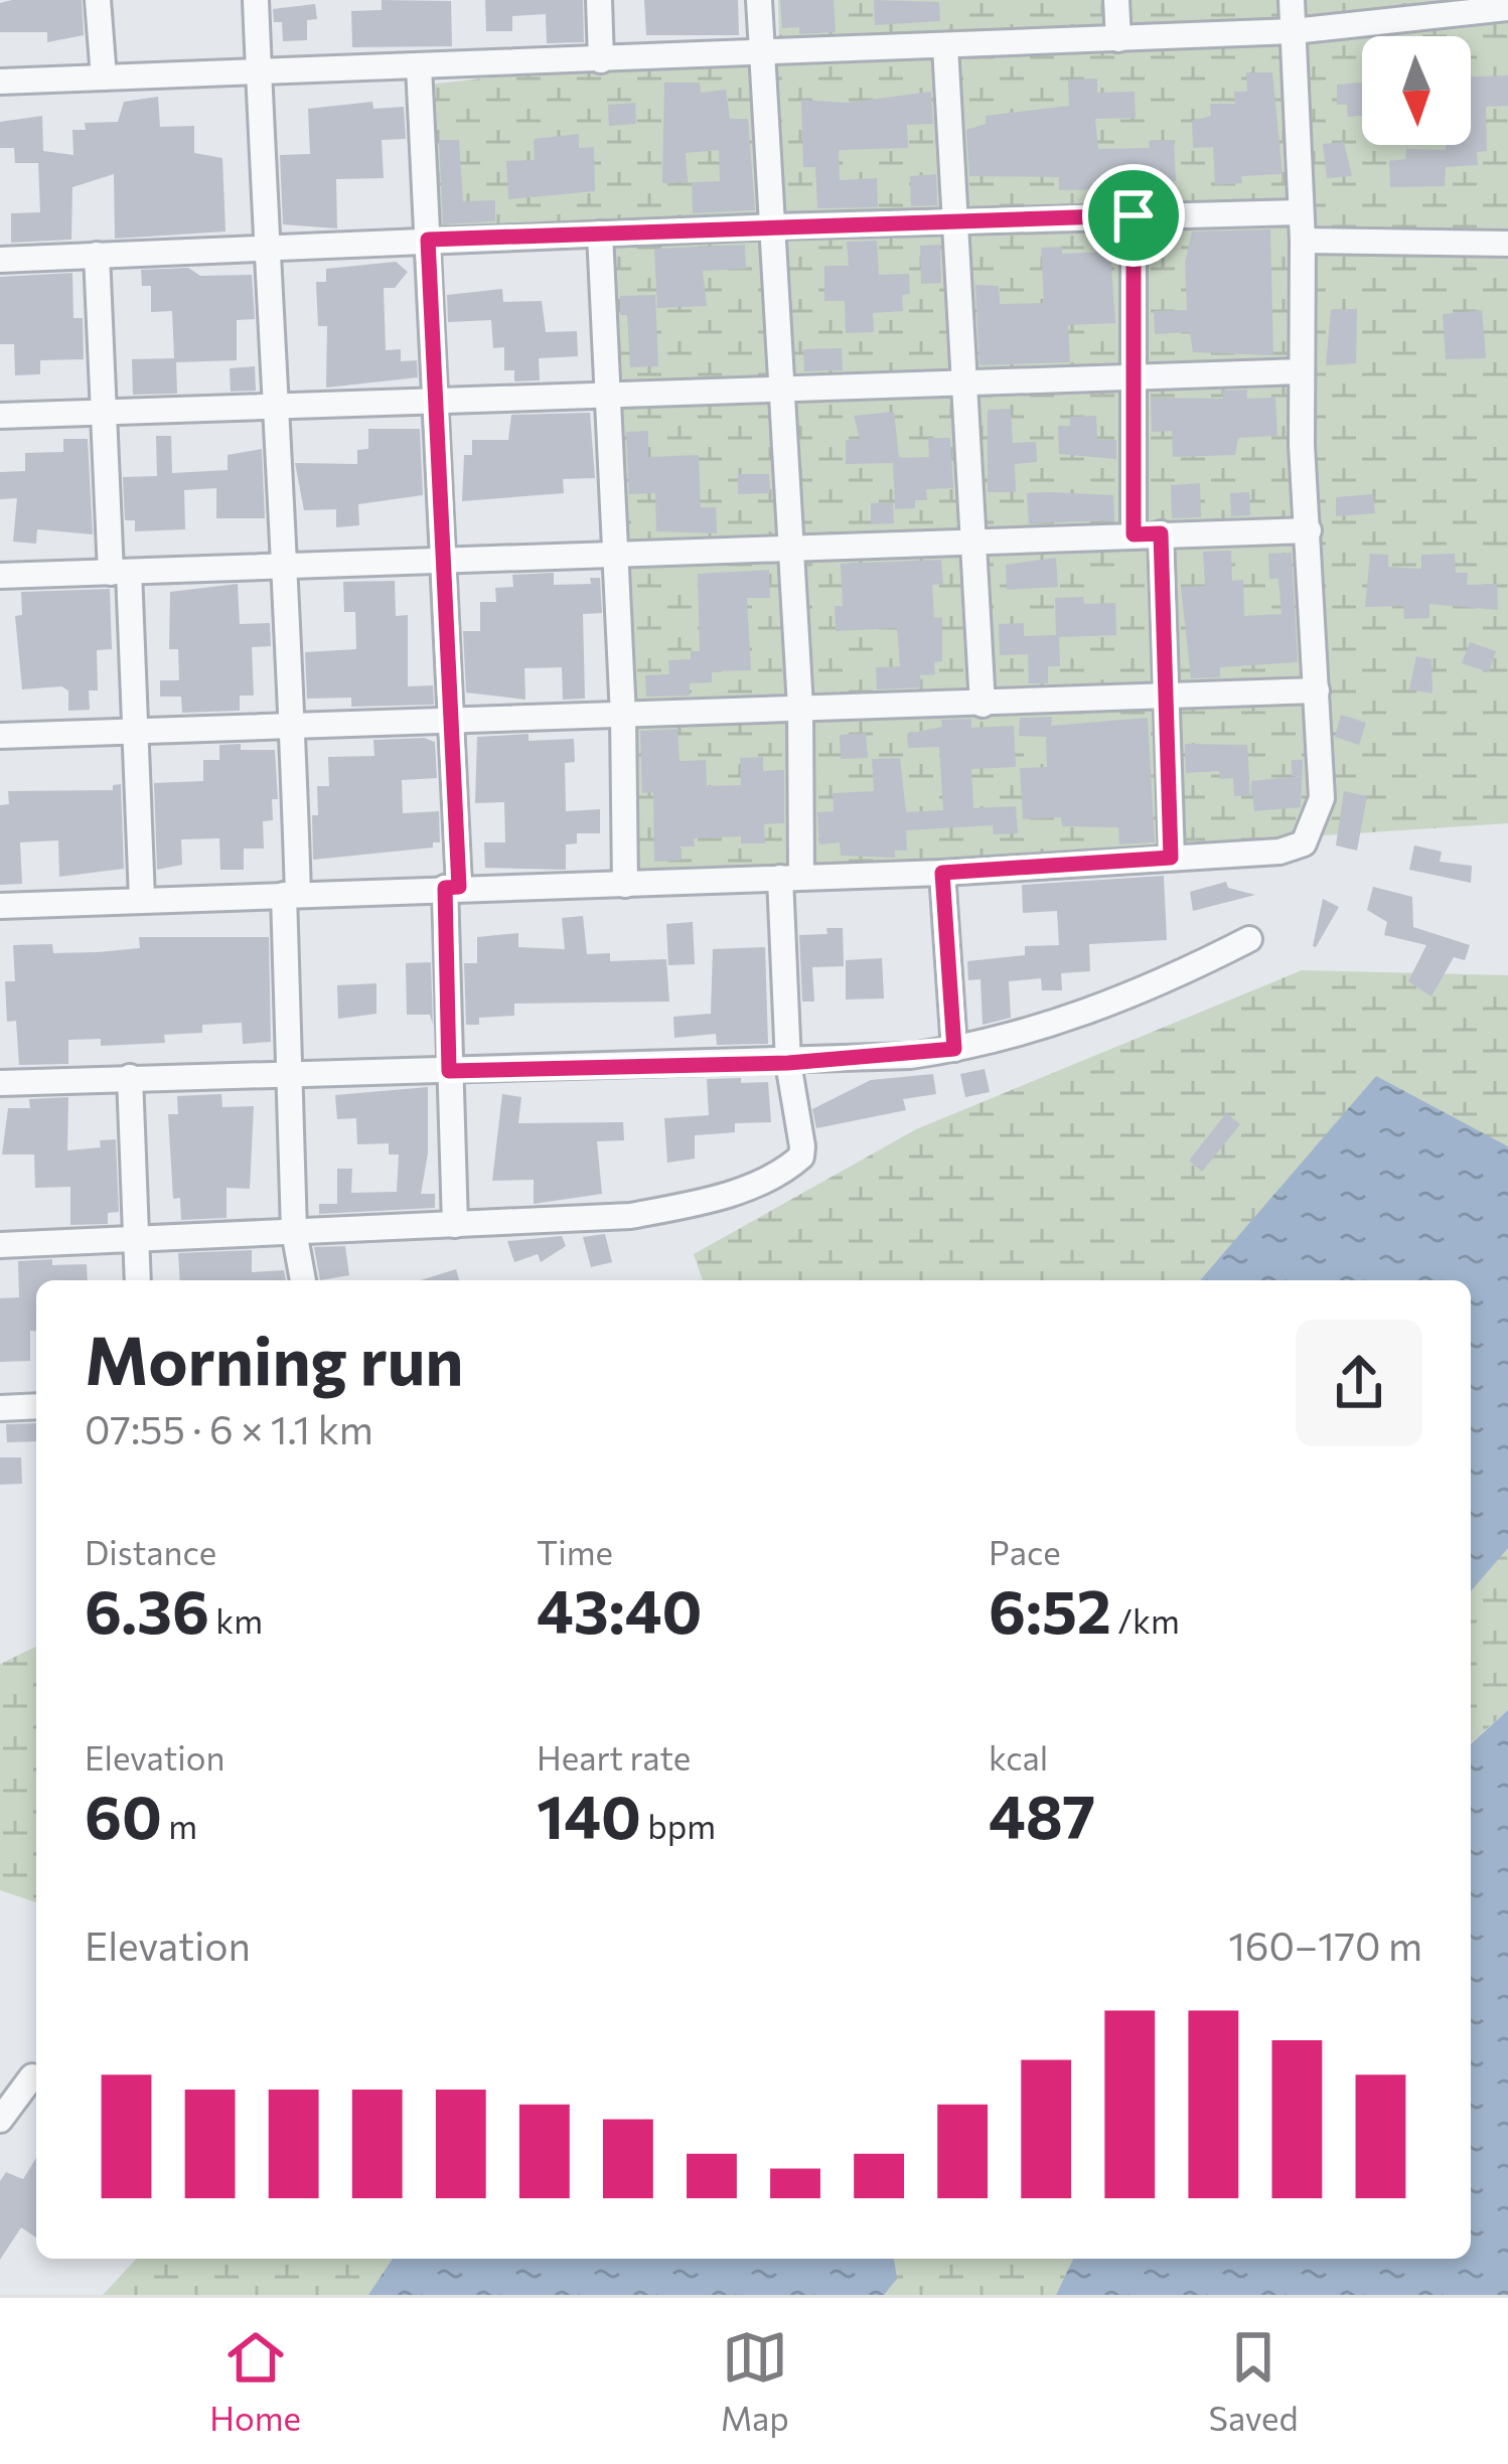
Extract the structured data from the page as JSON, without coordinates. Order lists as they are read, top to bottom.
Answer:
{
  "north": "bottom",
  "page": {
    "heading": ["Morning run", "07:55 · 6 × 1.1 km"],
    "stats": [
      ["Distance", "6.36 km"],
      ["Time", "43:40"],
      ["Pace", "6:52 /km"],
      ["Elevation", "60 m"],
      ["Heart rate", "140 bpm"],
      ["kcal", "487"]
    ],
    "chart": ["Elevation", "160–170 m"],
    "tabs": ["Home", "Map", "Saved"]
  }
}
